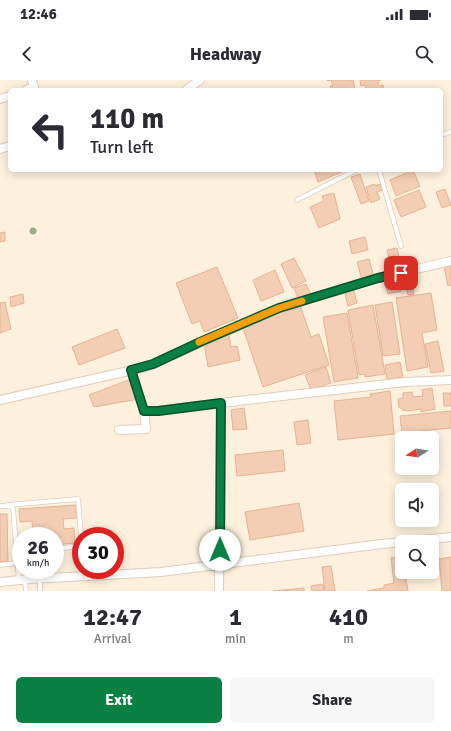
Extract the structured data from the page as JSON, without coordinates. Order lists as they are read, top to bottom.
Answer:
{
  "north": "left",
  "page": {
    "status": "12:46",
    "header": "Headway",
    "turn": ["110 m", "Turn left"],
    "speed": "26 km/h",
    "limit": "30",
    "eta": [
      "12:47",
      "Arrival",
      "1",
      "min",
      "410",
      "m"
    ],
    "buttons": ["Exit", "Share"]
  }
}
